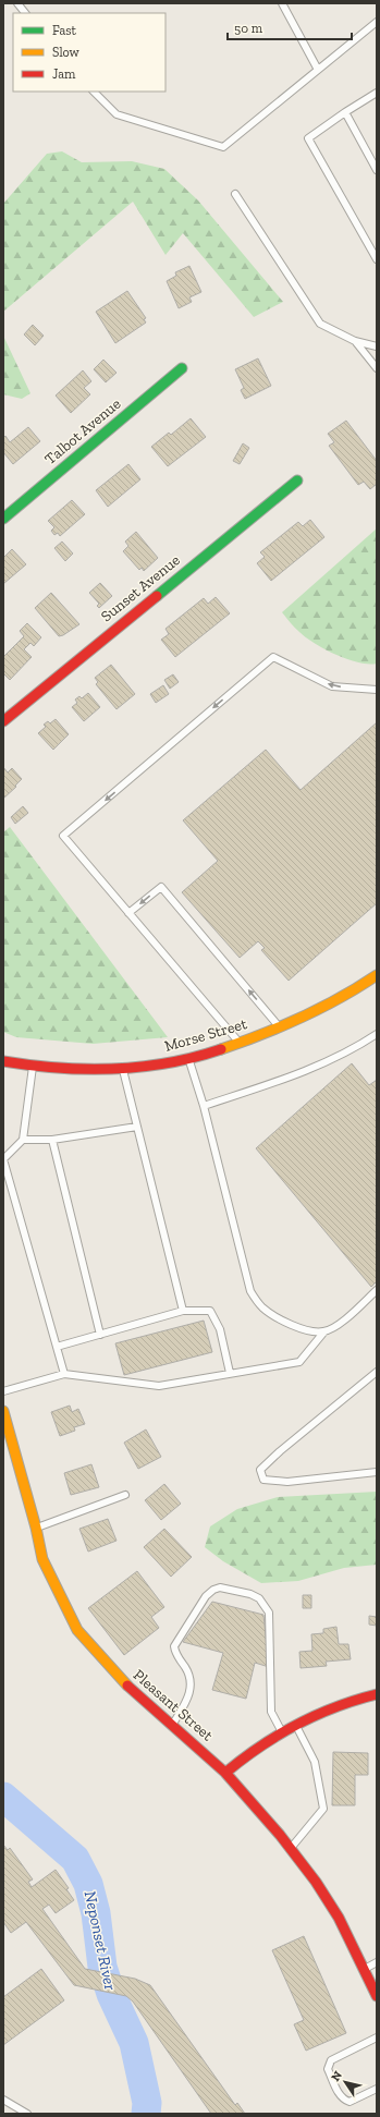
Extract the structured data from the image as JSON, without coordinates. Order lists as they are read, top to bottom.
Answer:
{
  "streets": {
    "street": [
      "Talbot Avenue",
      "Sunset Avenue",
      "Morse Street",
      "Pleasant Street"
    ]
  },
  "water": ["Neponset River"],
  "legend": ["Fast", "Slow", "Jam"],
  "scale_bar": "50 m",
  "north": "top left"
}
